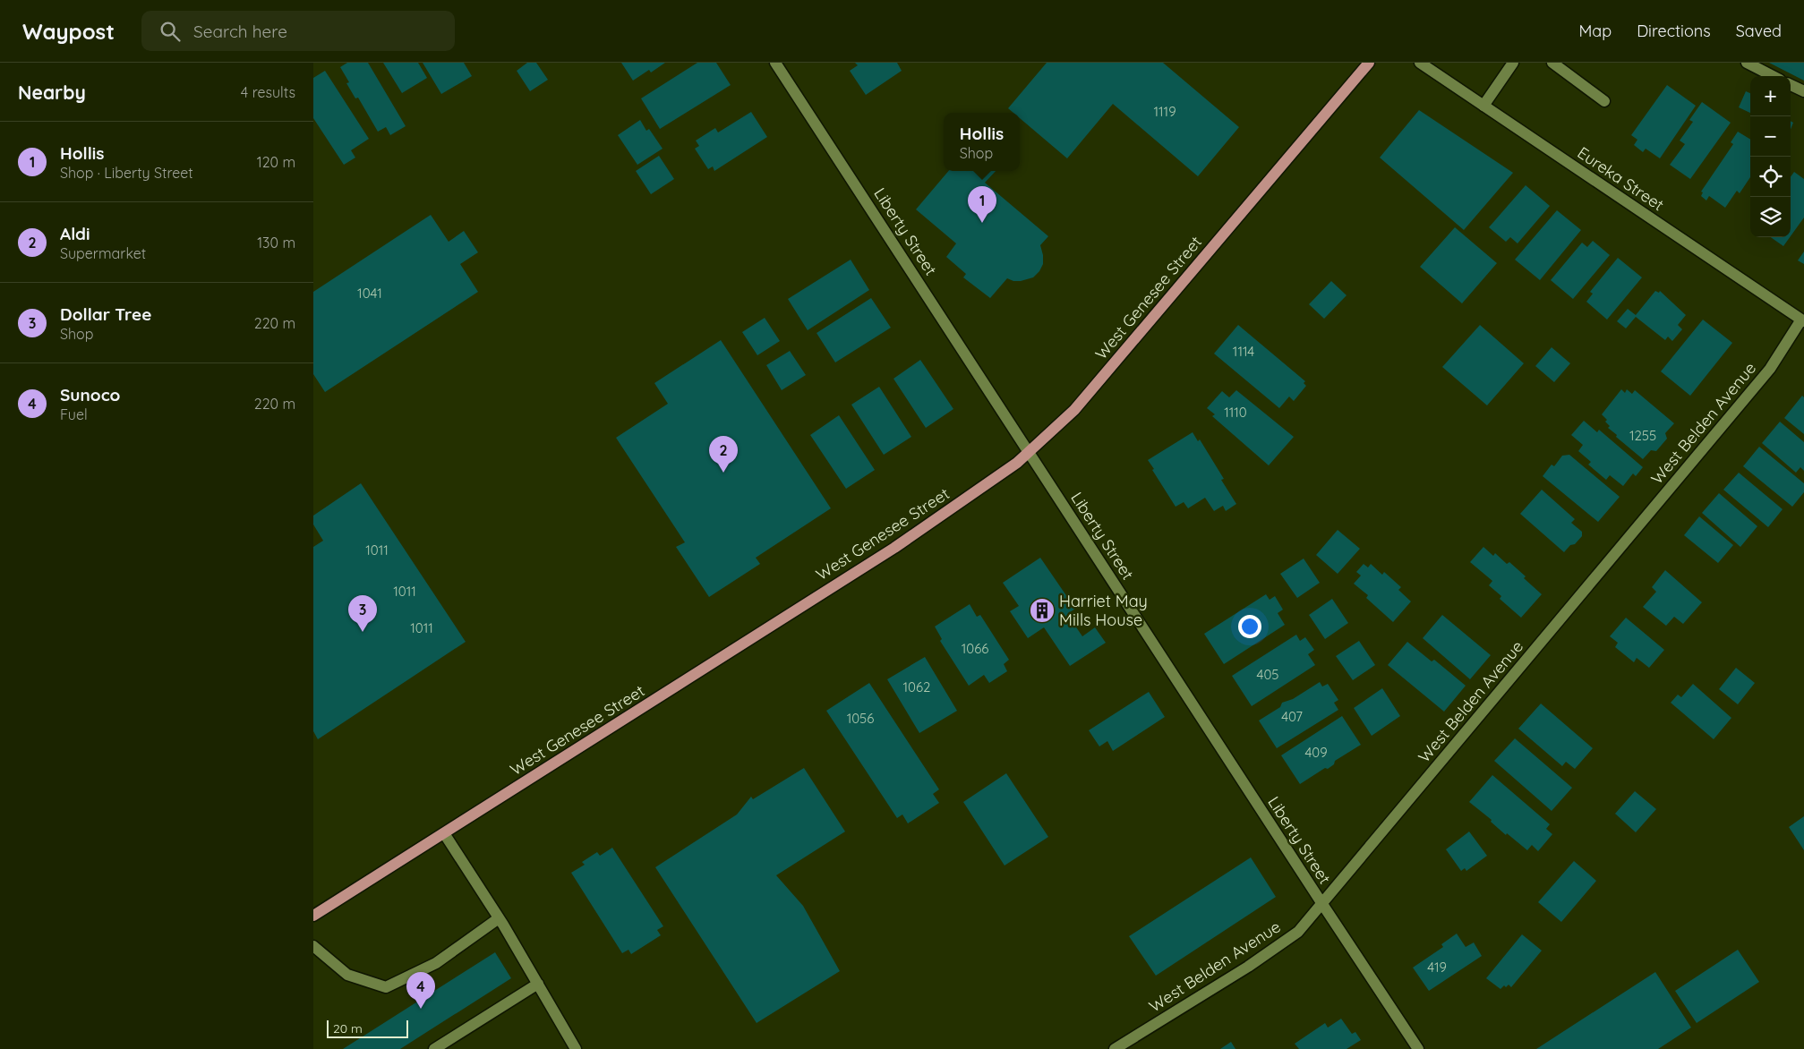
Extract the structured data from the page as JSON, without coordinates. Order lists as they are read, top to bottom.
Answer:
{
  "streets": {
    "main road": ["West Genesee Street"],
    "street": ["Eureka Street", "Liberty Street", "West Belden Avenue"]
  },
  "crossings": [
    ["Eureka Street", "West Belden Avenue"],
    ["Liberty Street", "West Genesee Street"],
    ["Liberty Street", "West Belden Avenue"]
  ],
  "places": {
    "building": ["Harriet May Mills House"]
  },
  "house_numbers": [
    "1119",
    "1041",
    "1114",
    "1110",
    "1255",
    "1011",
    "1011",
    "1011",
    "1066",
    "405",
    "1062",
    "407",
    "1056",
    "409",
    "419"
  ],
  "scale_bar": "20 m",
  "page": {
    "header": "Waypost",
    "search": "Search here",
    "nav": ["Map", "Directions", "Saved"],
    "heading": ["Nearby", "4 results"],
    "map_buttons": ["+", "−"],
    "popup": ["Hollis", "Shop"],
    "list": [
      {
        "mark": "1",
        "name": "Hollis",
        "note": "Shop · Liberty Street",
        "value": "120 m"
      },
      {
        "mark": "2",
        "name": "Aldi",
        "note": "Supermarket",
        "value": "130 m"
      },
      {
        "mark": "3",
        "name": "Dollar Tree",
        "note": "Shop",
        "value": "220 m"
      },
      {
        "mark": "4",
        "name": "Sunoco",
        "note": "Fuel",
        "value": "220 m"
      }
    ],
    "pins": [
      "1",
      "2",
      "3",
      "4"
    ],
    "scale": "20 m"
  }
}
